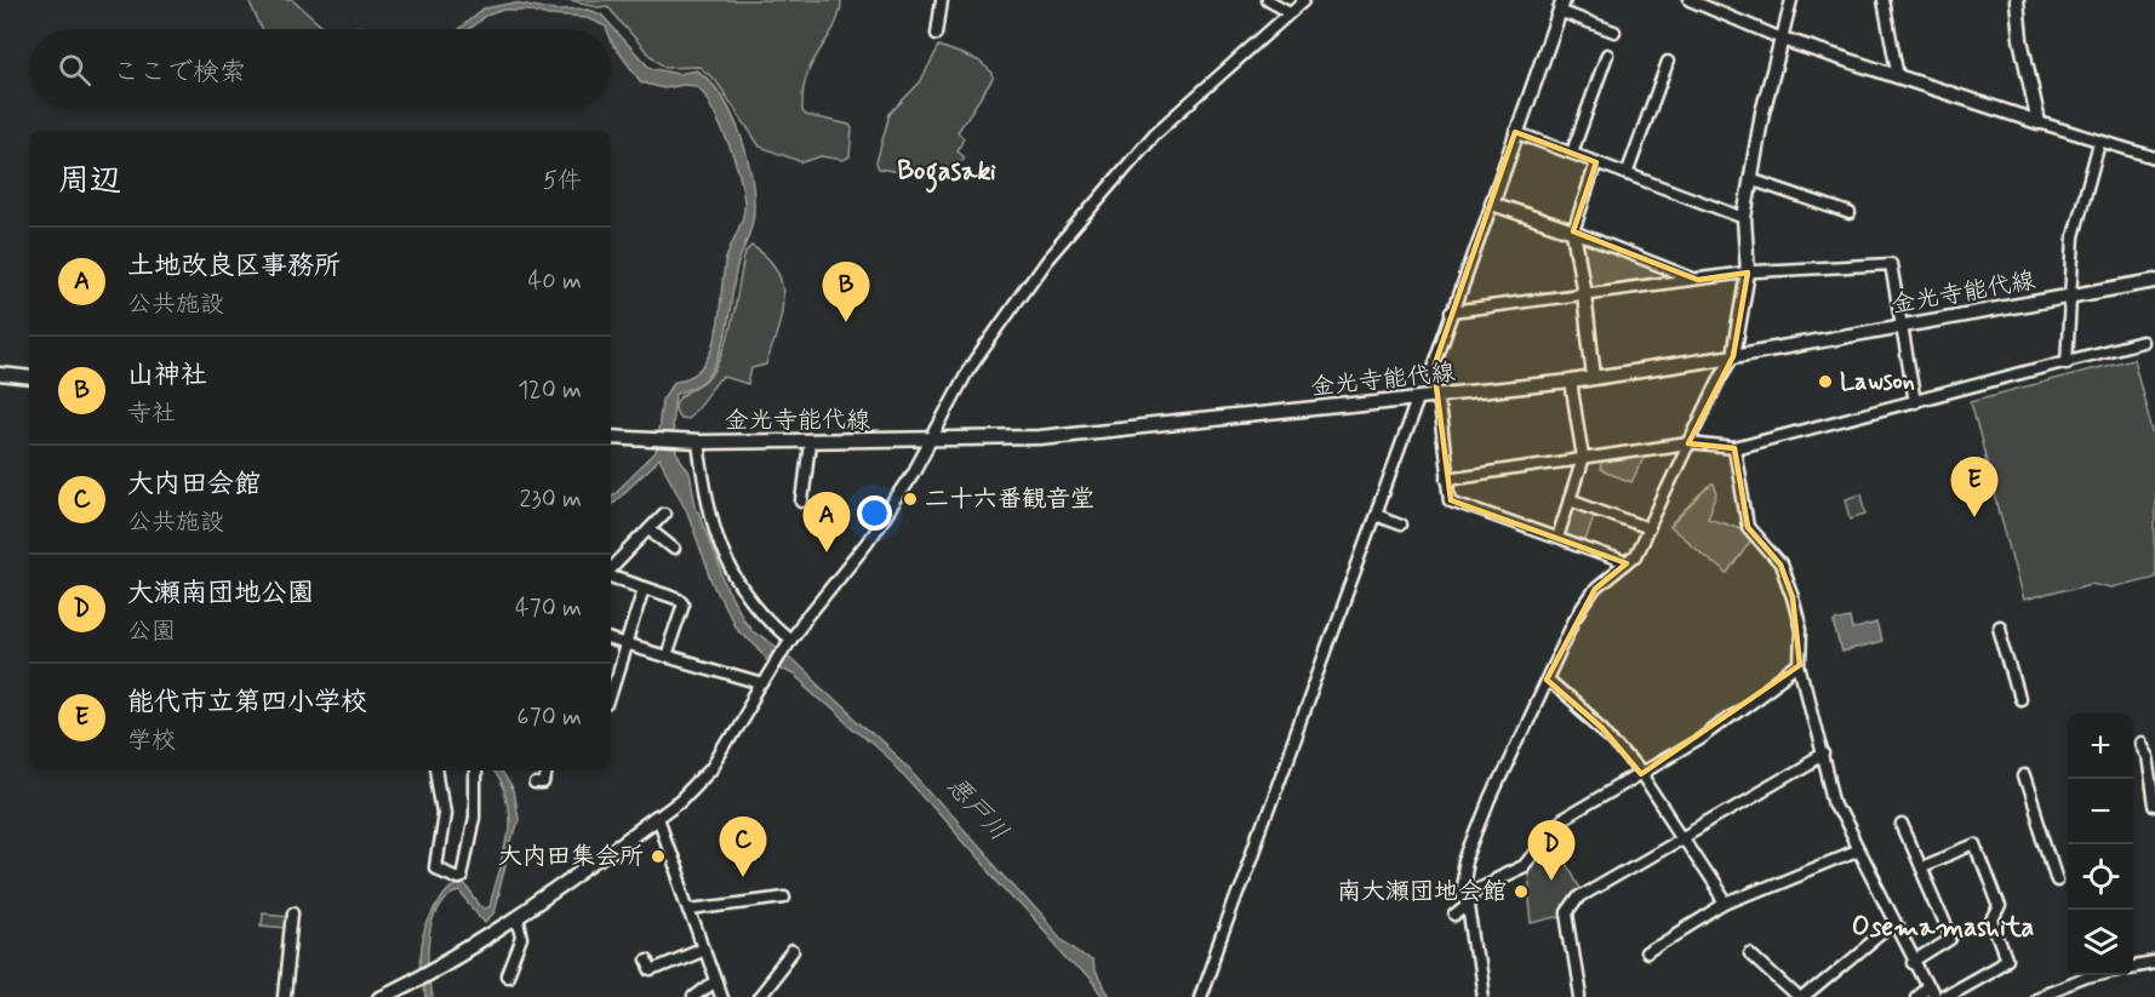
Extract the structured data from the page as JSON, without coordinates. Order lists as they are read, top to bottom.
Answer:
{
  "streets": {
    "main road": ["金光寺能代線"]
  },
  "districts": ["Bogasaki", "Osemamashita"],
  "water": ["悪戸川"],
  "places": [
    "Lawson",
    "二十六番観音堂",
    "大内田集会所",
    "南大瀬団地会館"
  ],
  "page": {
    "search": "ここで検索",
    "heading": ["周辺", "5件"],
    "list": [
      {
        "mark": "A",
        "name": "土地改良区事務所",
        "note": "公共施設",
        "value": "40 m"
      },
      {
        "mark": "B",
        "name": "山神社",
        "note": "寺社",
        "value": "120 m"
      },
      {
        "mark": "C",
        "name": "大内田会館",
        "note": "公共施設",
        "value": "230 m"
      },
      {
        "mark": "D",
        "name": "大瀬南団地公園",
        "note": "公園",
        "value": "470 m"
      },
      {
        "mark": "E",
        "name": "能代市立第四小学校",
        "note": "学校",
        "value": "670 m"
      }
    ],
    "pins": [
      "B",
      "E",
      "A",
      "C",
      "D"
    ],
    "map_buttons": ["+", "−"]
  }
}
